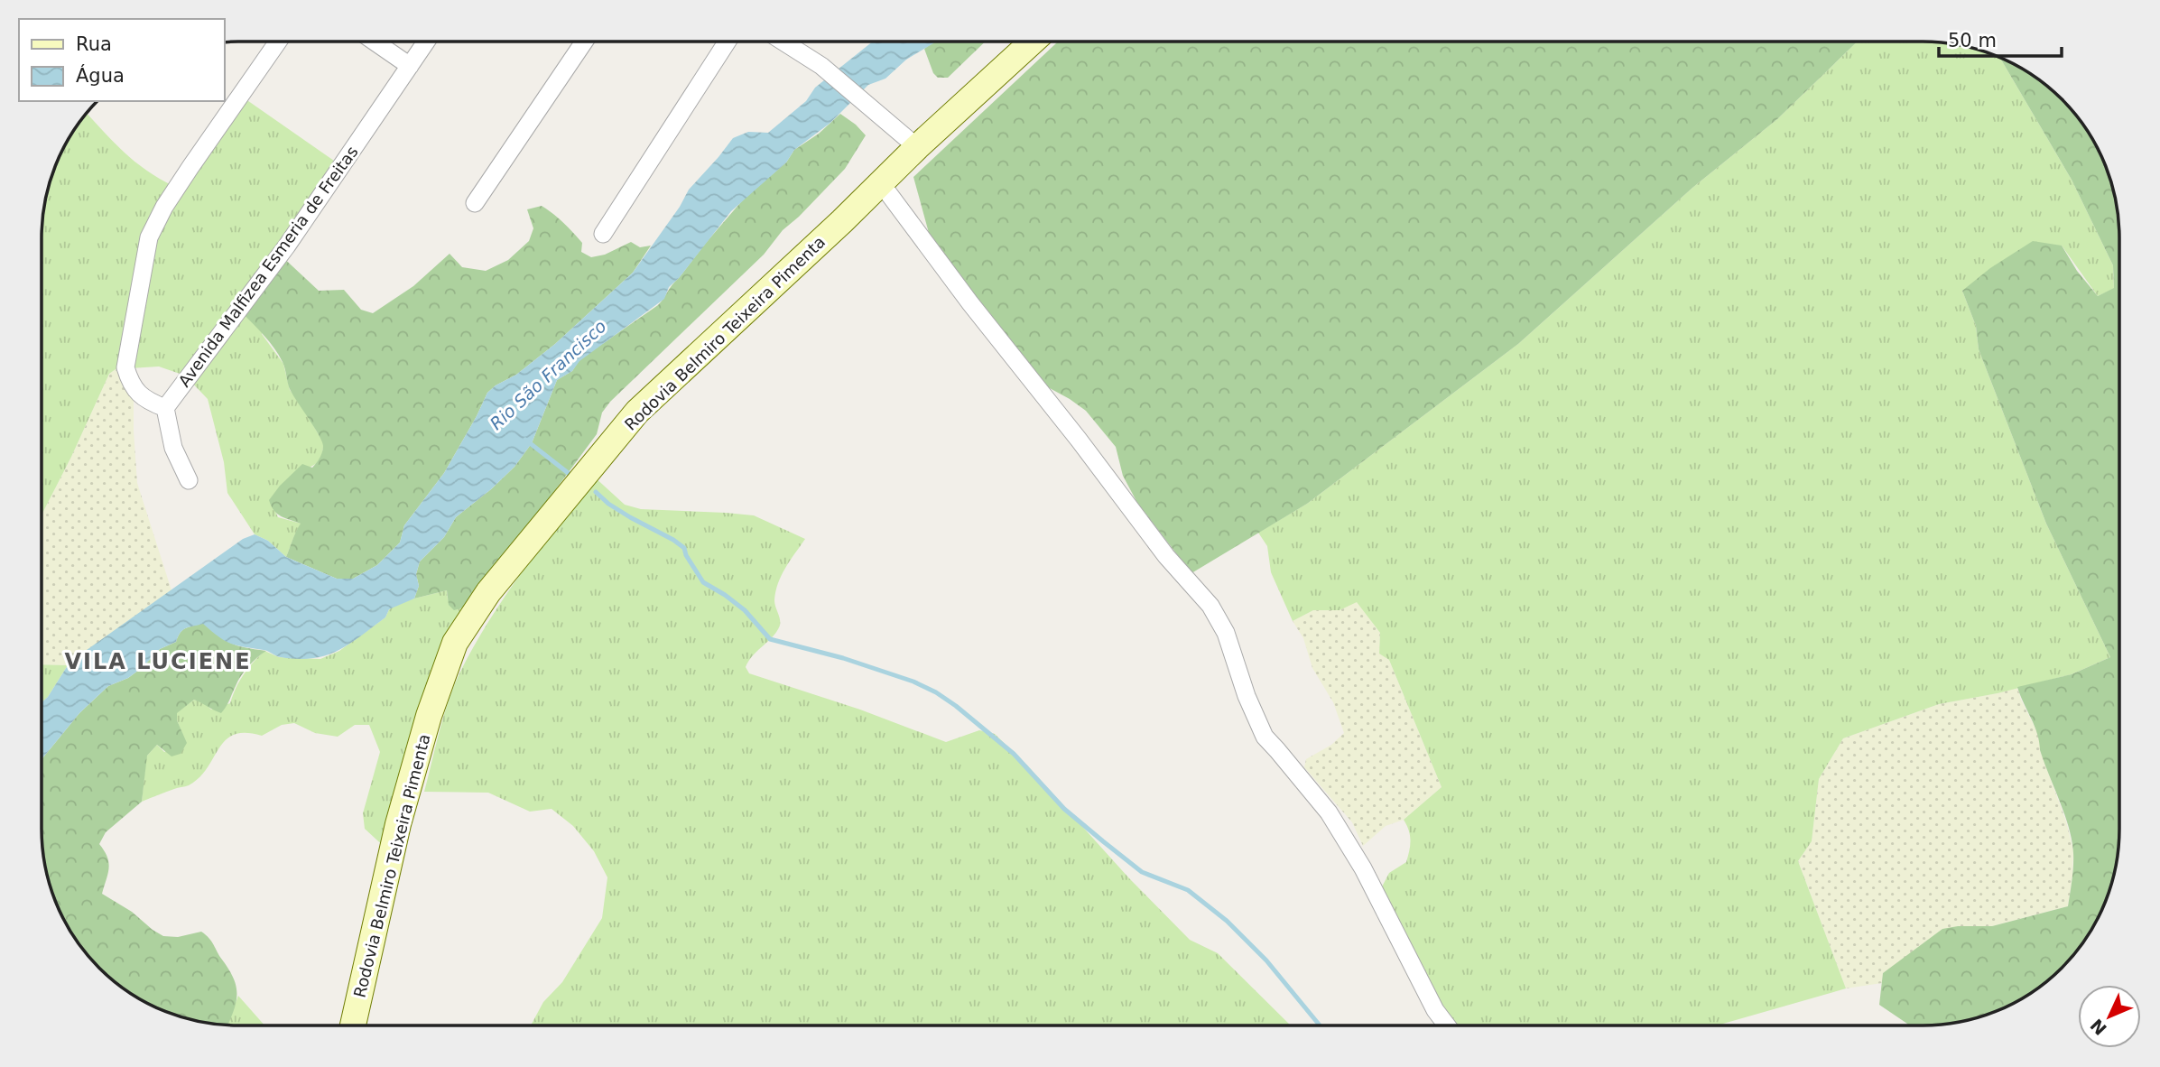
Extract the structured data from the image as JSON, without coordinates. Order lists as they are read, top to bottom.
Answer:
{
  "streets": {
    "main road": ["Rodovia Belmiro Teixeira Pimenta"],
    "street": ["Avenida Malfizea Esmeria de Freitas"]
  },
  "districts": ["VILA LUCIENE"],
  "water": ["Rio São Francisco"],
  "legend": ["Rua", "Água"],
  "scale_bar": "50 m",
  "north": "bottom left"
}
